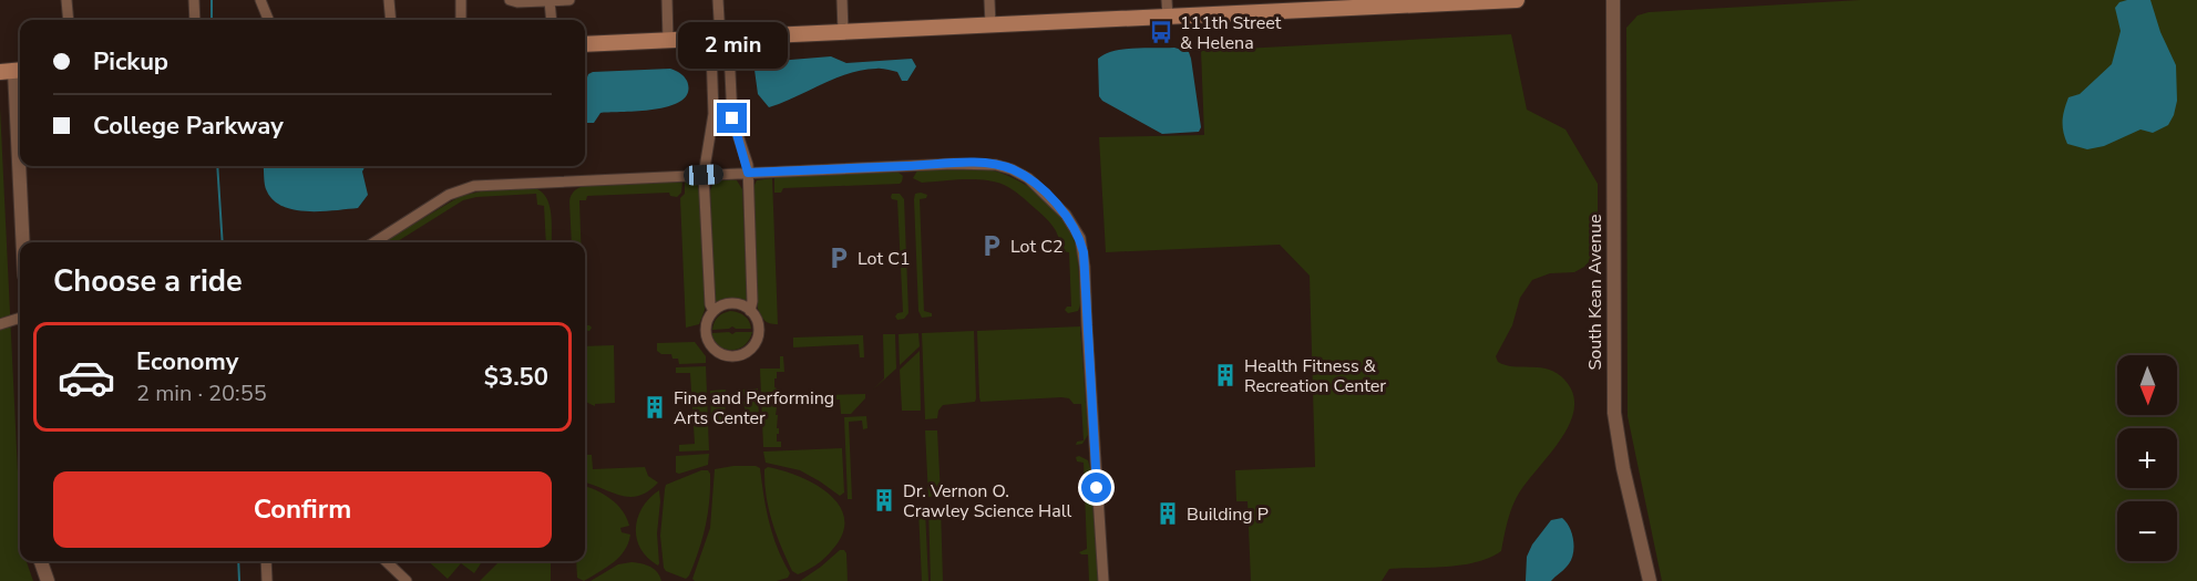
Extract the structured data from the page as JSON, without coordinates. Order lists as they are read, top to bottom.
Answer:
{
  "streets": {
    "street": ["South Kean Avenue"]
  },
  "places": {
    "bus stop": ["111th Street & Helena"],
    "parking": ["Lot C2", "Lot C1"],
    "building": [
      "Health Fitness & Recreation Center",
      "Fine and Performing Arts Center",
      "Dr. Vernon O. Crawley Science Hall",
      "Building P"
    ]
  },
  "north": "bottom",
  "page": {
    "banner": ["Pickup", "College Parkway"],
    "bubble": "2 min",
    "heading": "Choose a ride",
    "list": [
      {
        "name": "Economy",
        "note": "2 min · 20:55",
        "value": "$3.50"
      }
    ],
    "map_buttons": ["+", "−"],
    "buttons": "Confirm"
  }
}
